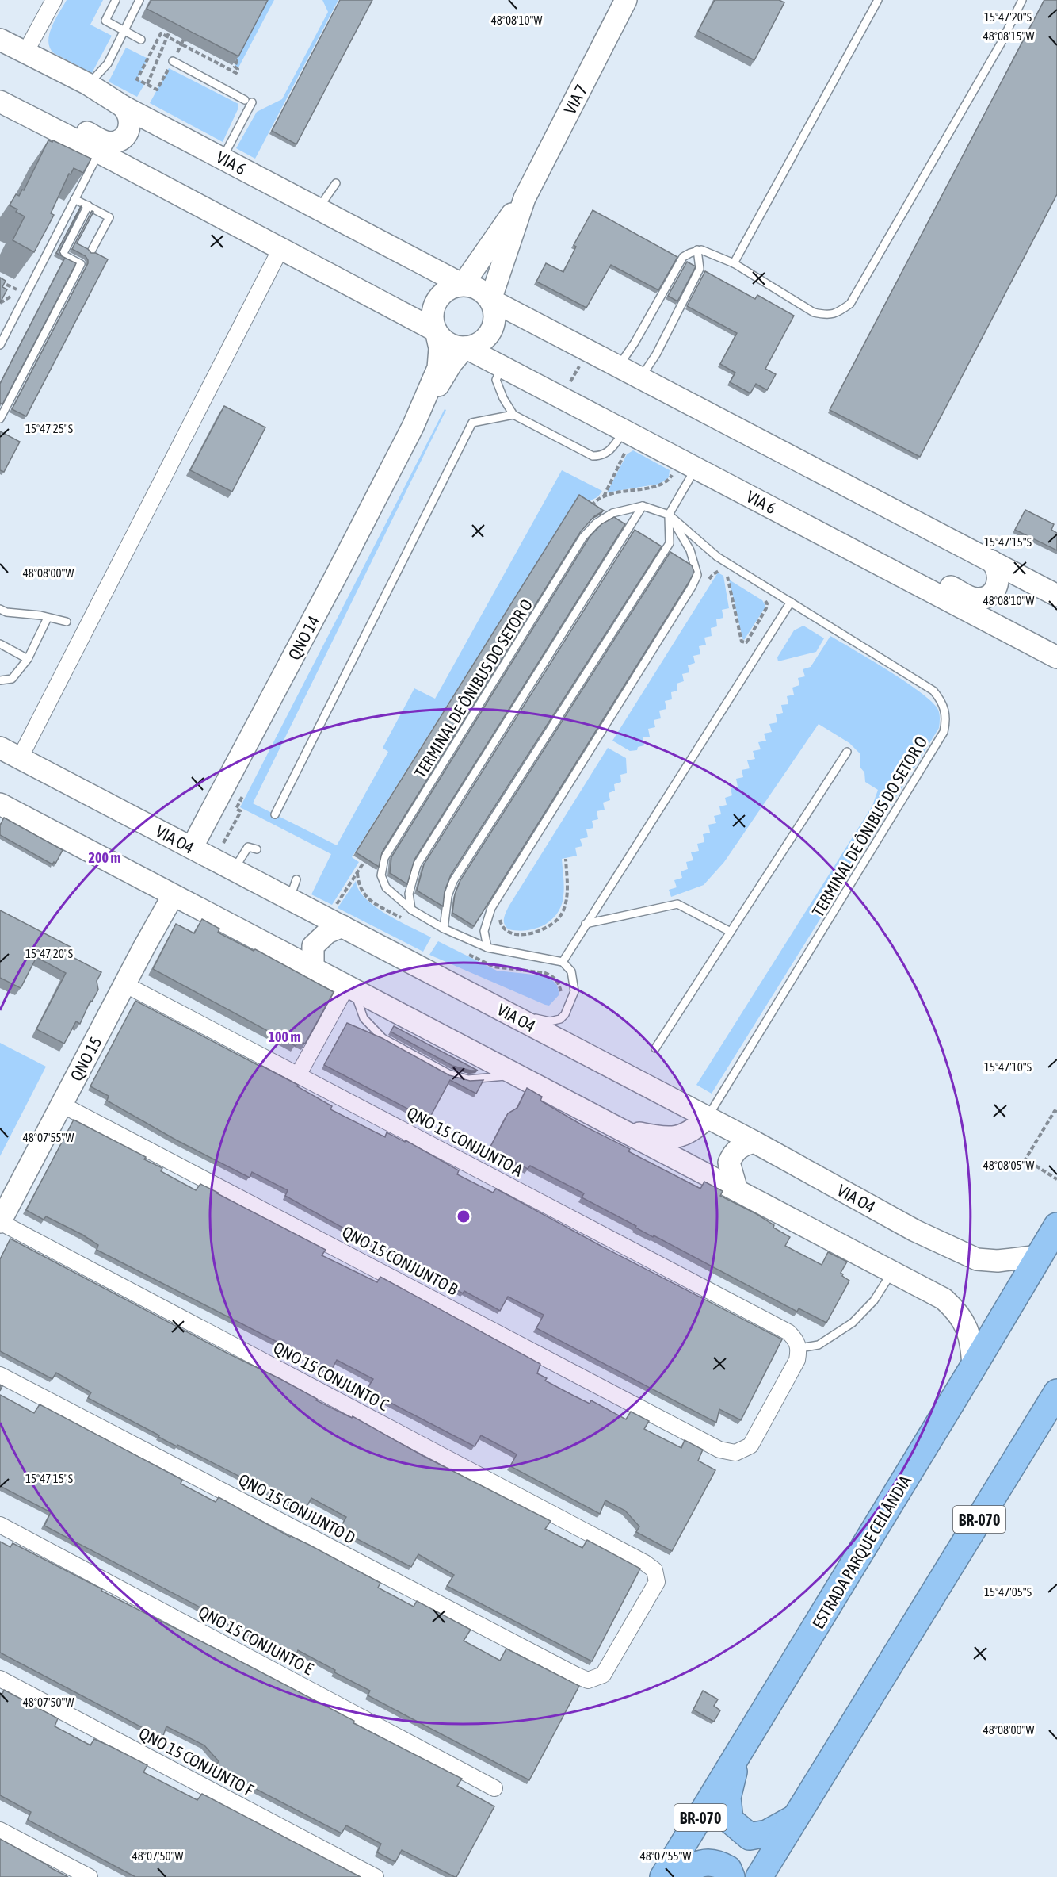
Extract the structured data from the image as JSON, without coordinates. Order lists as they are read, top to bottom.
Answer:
{
  "streets": {
    "highway": ["BR-070", "ESTRADA PARQUE CEILÂNDIA"],
    "main road": [
      "VIA 7",
      "VIA 6",
      "QNO 14",
      "VIA O4",
      "QNO 15"
    ],
    "street": [
      "QNO 15 CONJUNTO A",
      "QNO 15 CONJUNTO B",
      "QNO 15 CONJUNTO C",
      "QNO 15 CONJUNTO D",
      "QNO 15 CONJUNTO E",
      "QNO 15 CONJUNTO F"
    ],
    "lane": ["TERMINAL DE ÔNIBUS DO SETOR O"]
  },
  "crossings": [
    ["VIA 7", "VIA 6"],
    ["VIA 7", "QNO 14"],
    ["VIA 6", "QNO 14"],
    ["QNO 14", "VIA O4"],
    ["TERMINAL DE ÔNIBUS DO SETOR O", "VIA O4"],
    ["VIA O4", "ESTRADA PARQUE CEILÂNDIA"],
    ["QNO 15", "QNO 15 CONJUNTO A"],
    ["QNO 15", "QNO 15 CONJUNTO B"],
    ["QNO 15", "QNO 15 CONJUNTO C"],
    ["QNO 15 CONJUNTO A", "QNO 15 CONJUNTO B"],
    ["QNO 15 CONJUNTO C", "QNO 15 CONJUNTO D"]
  ],
  "coordinates": [
    "15°47'20\"S",
    "48°08'10\"W",
    "48°08'15\"W",
    "15°47'25\"S",
    "15°47'15\"S",
    "48°08'00\"W",
    "15°47'10\"S",
    "48°07'55\"W",
    "48°08'05\"W",
    "15°47'05\"S",
    "48°07'50\"W"
  ],
  "rings": ["200 m", "100 m"]
}
